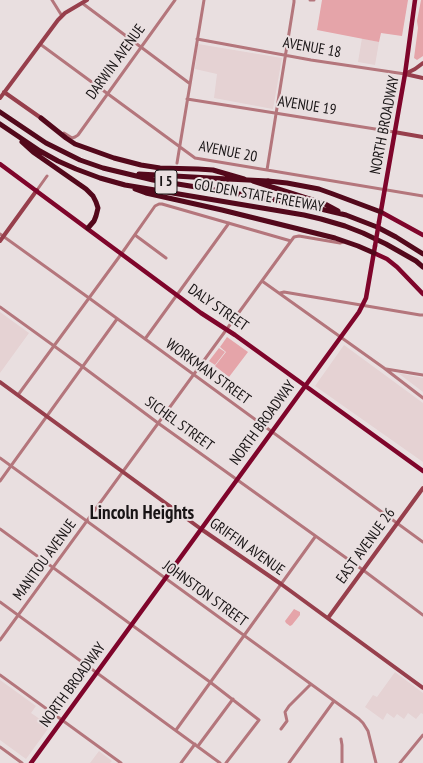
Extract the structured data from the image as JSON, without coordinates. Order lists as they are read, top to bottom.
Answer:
{
  "streets": {
    "highway": ["I 5", "GOLDEN STATE FREEWAY"],
    "main road": ["NORTH BROADWAY", "DALY STREET"],
    "street": [
      "AVENUE 18",
      "DARWIN AVENUE",
      "AVENUE 19",
      "AVENUE 20",
      "WORKMAN STREET",
      "SICHEL STREET",
      "EAST AVENUE 26",
      "GRIFFIN AVENUE",
      "MANITOU AVENUE",
      "JOHNSTON STREET"
    ]
  },
  "crossings": [
    ["AVENUE 18", "NORTH BROADWAY"],
    ["DARWIN AVENUE", "AVENUE 20"],
    ["AVENUE 19", "NORTH BROADWAY"],
    ["NORTH BROADWAY", "AVENUE 20"],
    ["NORTH BROADWAY", "DALY STREET"],
    ["NORTH BROADWAY", "WORKMAN STREET"],
    ["NORTH BROADWAY", "SICHEL STREET"],
    ["NORTH BROADWAY", "GRIFFIN AVENUE"],
    ["NORTH BROADWAY", "JOHNSTON STREET"],
    ["DALY STREET", "MANITOU AVENUE"],
    ["WORKMAN STREET", "EAST AVENUE 26"],
    ["WORKMAN STREET", "MANITOU AVENUE"],
    ["SICHEL STREET", "EAST AVENUE 26"],
    ["SICHEL STREET", "MANITOU AVENUE"],
    ["EAST AVENUE 26", "GRIFFIN AVENUE"],
    ["GRIFFIN AVENUE", "MANITOU AVENUE"],
    ["MANITOU AVENUE", "JOHNSTON STREET"]
  ],
  "districts": ["Lincoln Heights"]
}
